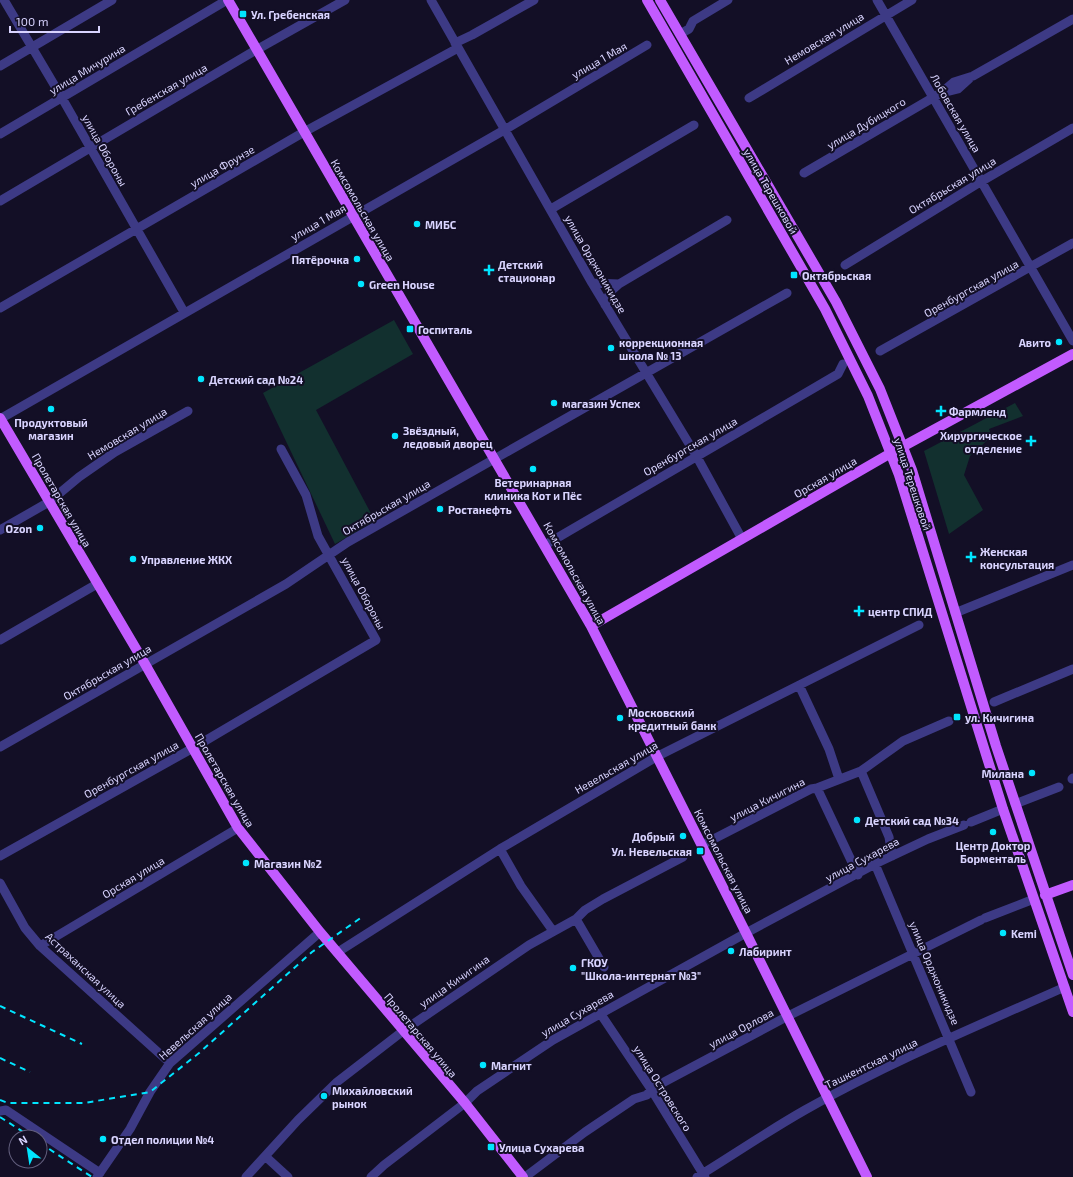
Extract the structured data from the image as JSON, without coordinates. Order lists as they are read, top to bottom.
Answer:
{
  "streets": {
    "main road": [
      "улица Терешковой",
      "Комсомольская улица",
      "Орская улица",
      "Пролетарская улица"
    ],
    "street": [
      "Немовская улица",
      "улица 1 Мая",
      "улица Мичурина",
      "Гребенская улица",
      "Лобовская улица",
      "улица Дубицкого",
      "улица Обороны",
      "улица Фрунзе",
      "Октябрьская улица",
      "улица Орджоникидзе",
      "Оренбургская улица",
      "Невельская улица",
      "улица Кичигина",
      "улица Сухарева",
      "Астраханская улица",
      "улица Орлова",
      "Ташкентская улица",
      "улица Островского"
    ]
  },
  "crossings": [
    ["Немовская улица", "Лобовская улица"],
    ["Немовская улица", "Пролетарская улица"],
    ["улица 1 Мая", "улица Обороны"],
    ["улица 1 Мая", "Комсомольская улица"],
    ["улица 1 Мая", "улица Орджоникидзе"],
    ["улица 1 Мая", "Пролетарская улица"],
    ["улица Мичурина", "улица Обороны"],
    ["улица Мичурина", "Комсомольская улица"],
    ["Гребенская улица", "улица Обороны"],
    ["Гребенская улица", "Комсомольская улица"],
    ["Лобовская улица", "улица Дубицкого"],
    ["Лобовская улица", "Октябрьская улица"],
    ["Лобовская улица", "Оренбургская улица"],
    ["улица Обороны", "улица Фрунзе"],
    ["улица Обороны", "Октябрьская улица"],
    ["улица Обороны", "Оренбургская улица"],
    ["улица Фрунзе", "Комсомольская улица"],
    ["улица Фрунзе", "улица Орджоникидзе"],
    ["Октябрьская улица", "Комсомольская улица"],
    ["Октябрьская улица", "улица Орджоникидзе"],
    ["Октябрьская улица", "Пролетарская улица"],
    ["улица Терешковой", "Орская улица"],
    ["улица Терешковой", "улица Сухарева"],
    ["улица Терешковой", "улица Орлова"],
    ["улица Терешковой", "Ташкентская улица"],
    ["Комсомольская улица", "Оренбургская улица"],
    ["Комсомольская улица", "Орская улица"],
    ["Комсомольская улица", "Невельская улица"],
    ["Комсомольская улица", "улица Кичигина"],
    ["Комсомольская улица", "улица Сухарева"],
    ["Комсомольская улица", "улица Орлова"],
    ["Комсомольская улица", "Ташкентская улица"],
    ["улица Орджоникидзе", "Оренбургская улица"],
    ["улица Орджоникидзе", "Орская улица"],
    ["улица Орджоникидзе", "улица Сухарева"],
    ["улица Орджоникидзе", "улица Орлова"],
    ["улица Орджоникидзе", "Ташкентская улица"],
    ["Оренбургская улица", "Пролетарская улица"],
    ["Орская улица", "Пролетарская улица"],
    ["Орская улица", "Астраханская улица"],
    ["Пролетарская улица", "Невельская улица"],
    ["Пролетарская улица", "улица Кичигина"],
    ["Пролетарская улица", "улица Сухарева"],
    ["Пролетарская улица", "улица Орлова"],
    ["Невельская улица", "Астраханская улица"],
    ["улица Сухарева", "улица Островского"],
    ["улица Орлова", "улица Островского"],
    ["Ташкентская улица", "улица Островского"]
  ],
  "places": {
    "transit": [
      "Ул. Гребенская",
      "Октябрьская",
      "Госпиталь",
      "ул. Кичигина",
      "Ул. Невельская",
      "Улица Сухарева"
    ],
    "other": [
      "МИБС",
      "Пятёрочка",
      "Green House",
      "Авито",
      "коррекционная школа № 13",
      "Детский сад №24",
      "магазин Успех",
      "Продуктовый магазин",
      "Звёздный, ледовый дворец",
      "Ветеринарная клиника Кот и Пёс",
      "Ростанефть",
      "Ozon",
      "Управление ЖКХ",
      "Московский кредитный банк",
      "Милана",
      "Детский сад №34",
      "Центр Доктор Борменталь",
      "Добрый",
      "Магазин №2",
      "Kemi",
      "Лабиринт",
      "ГКОУ \"Школа-интернат №3\"",
      "Магнит",
      "Михайловский рынок",
      "Отдел полиции №4"
    ],
    "health": [
      "Детский стационар",
      "Фармленд",
      "Хирургическое отделение",
      "Женская консультация",
      "центр СПИД"
    ]
  },
  "scale_bar": "100 m",
  "north": "top left"
}
